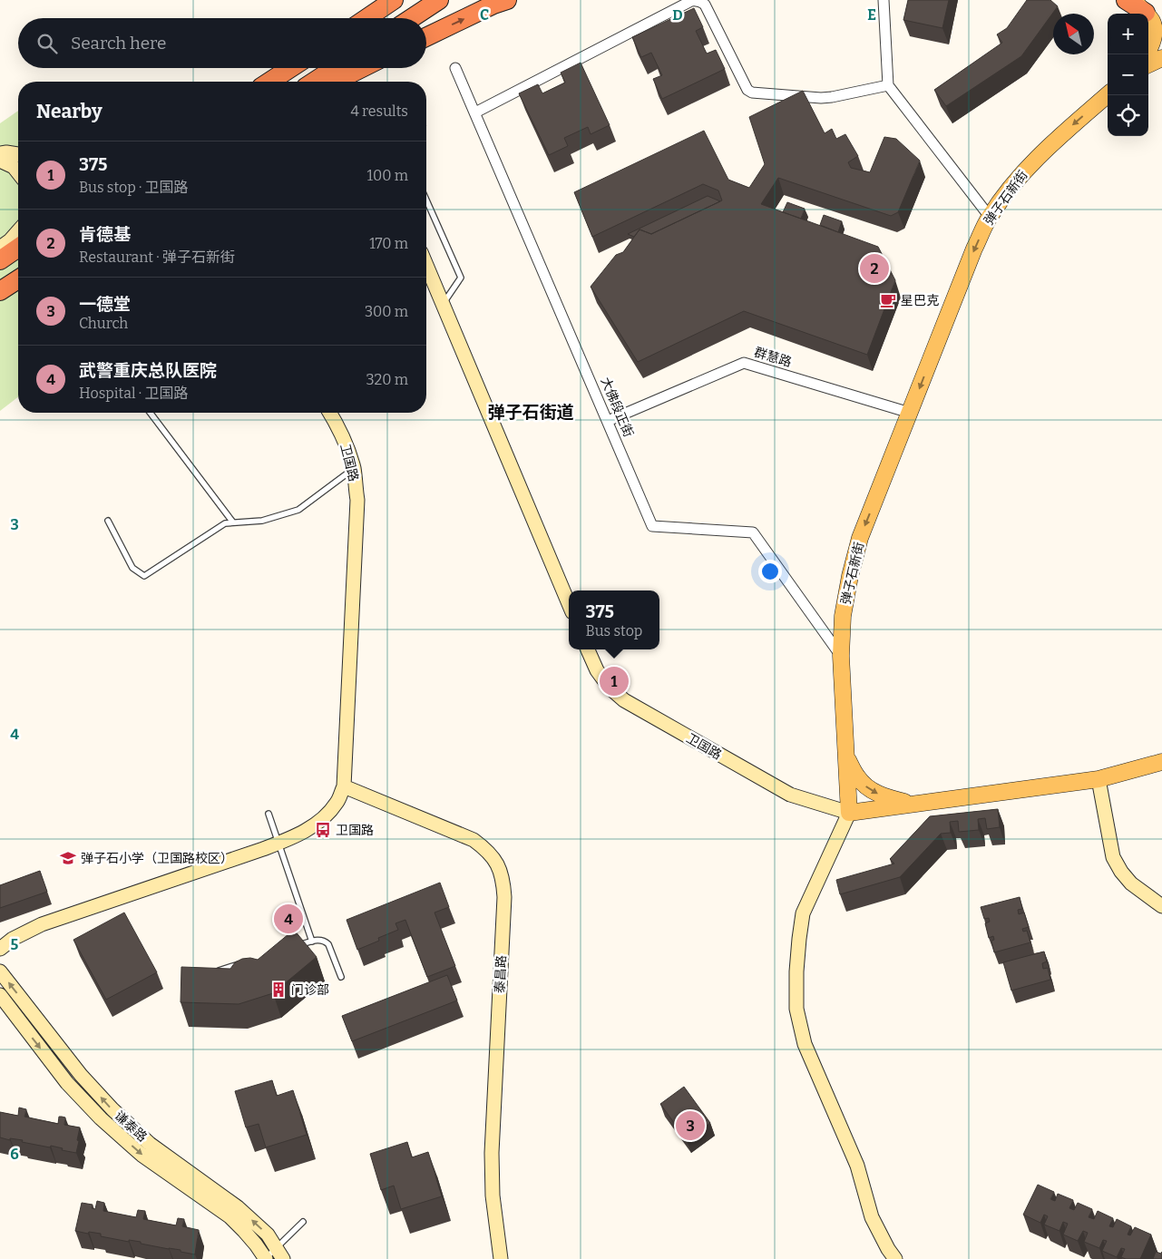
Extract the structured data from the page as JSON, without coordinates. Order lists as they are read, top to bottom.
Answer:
{
  "streets": {
    "main road": ["弹子石新街"],
    "street": [
      "群慧路",
      "大佛段正街",
      "卫国路",
      "泰昌路",
      "谦泰路"
    ]
  },
  "crossings": [
    ["弹子石新街", "群慧路"],
    ["弹子石新街", "大佛段正街"],
    ["弹子石新街", "卫国路"],
    ["群慧路", "大佛段正街"],
    ["卫国路", "泰昌路"]
  ],
  "one_way": ["弹子石新街"],
  "districts": ["弹子石街道"],
  "places": {
    "cafe": ["星巴克"],
    "bus stop": ["卫国路"],
    "school or university": ["弹子石小学（卫国路校区）"],
    "building": ["门诊部"]
  },
  "north": "top left",
  "page": {
    "map_buttons": ["+", "−"],
    "search": "Search here",
    "heading": ["Nearby", "4 results"],
    "list": [
      {
        "mark": "1",
        "name": "375",
        "note": "Bus stop · 卫国路",
        "value": "100 m"
      },
      {
        "mark": "2",
        "name": "肯德基",
        "note": "Restaurant · 弹子石新街",
        "value": "170 m"
      },
      {
        "mark": "3",
        "name": "一德堂",
        "note": "Church",
        "value": "300 m"
      },
      {
        "mark": "4",
        "name": "武警重庆总队医院",
        "note": "Hospital · 卫国路",
        "value": "320 m"
      }
    ],
    "pins": [
      "2",
      "1",
      "4",
      "3"
    ],
    "popup": ["375", "Bus stop"]
  },
  "grid": {
    "columns": ["C", "D", "E"],
    "rows": [
      "3",
      "4",
      "5",
      "6"
    ]
  }
}
